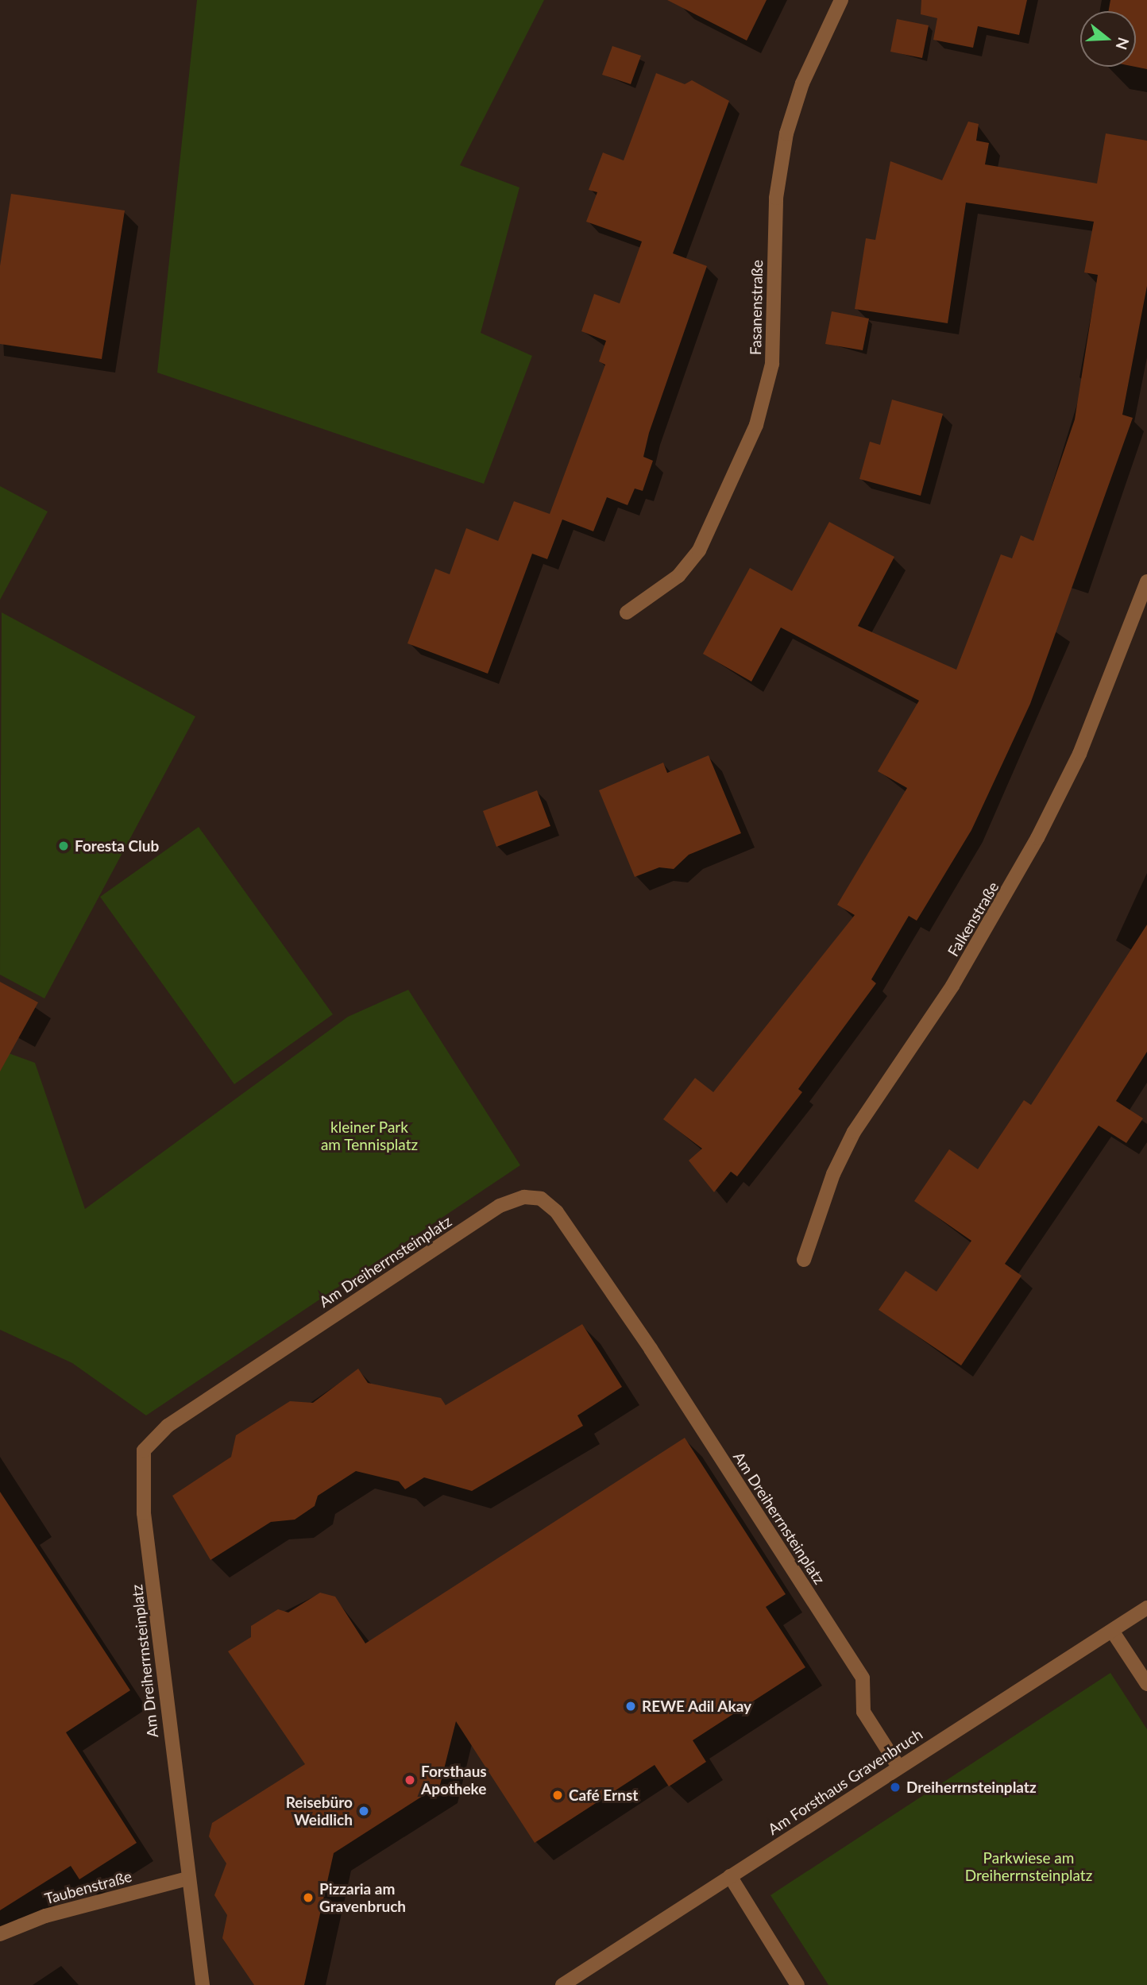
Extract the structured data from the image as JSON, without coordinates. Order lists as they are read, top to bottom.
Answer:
{
  "streets": {
    "street": [
      "Fasanenstraße",
      "Falkenstraße",
      "Am Dreiherrnsteinplatz",
      "Am Forsthaus Gravenbruch",
      "Taubenstraße"
    ]
  },
  "crossings": [
    ["Am Dreiherrnsteinplatz", "Am Forsthaus Gravenbruch"],
    ["Am Dreiherrnsteinplatz", "Taubenstraße"]
  ],
  "parks": ["kleiner Park am Tennisplatz", "Parkwiese am Dreiherrnsteinplatz"],
  "places": [
    "Foresta Club",
    "REWE Adil Akay",
    "Forsthaus Apotheke",
    "Dreiherrnsteinplatz",
    "Café Ernst",
    "Reisebüro Weidlich",
    "Pizzaria am Gravenbruch"
  ],
  "north": "right"
}
